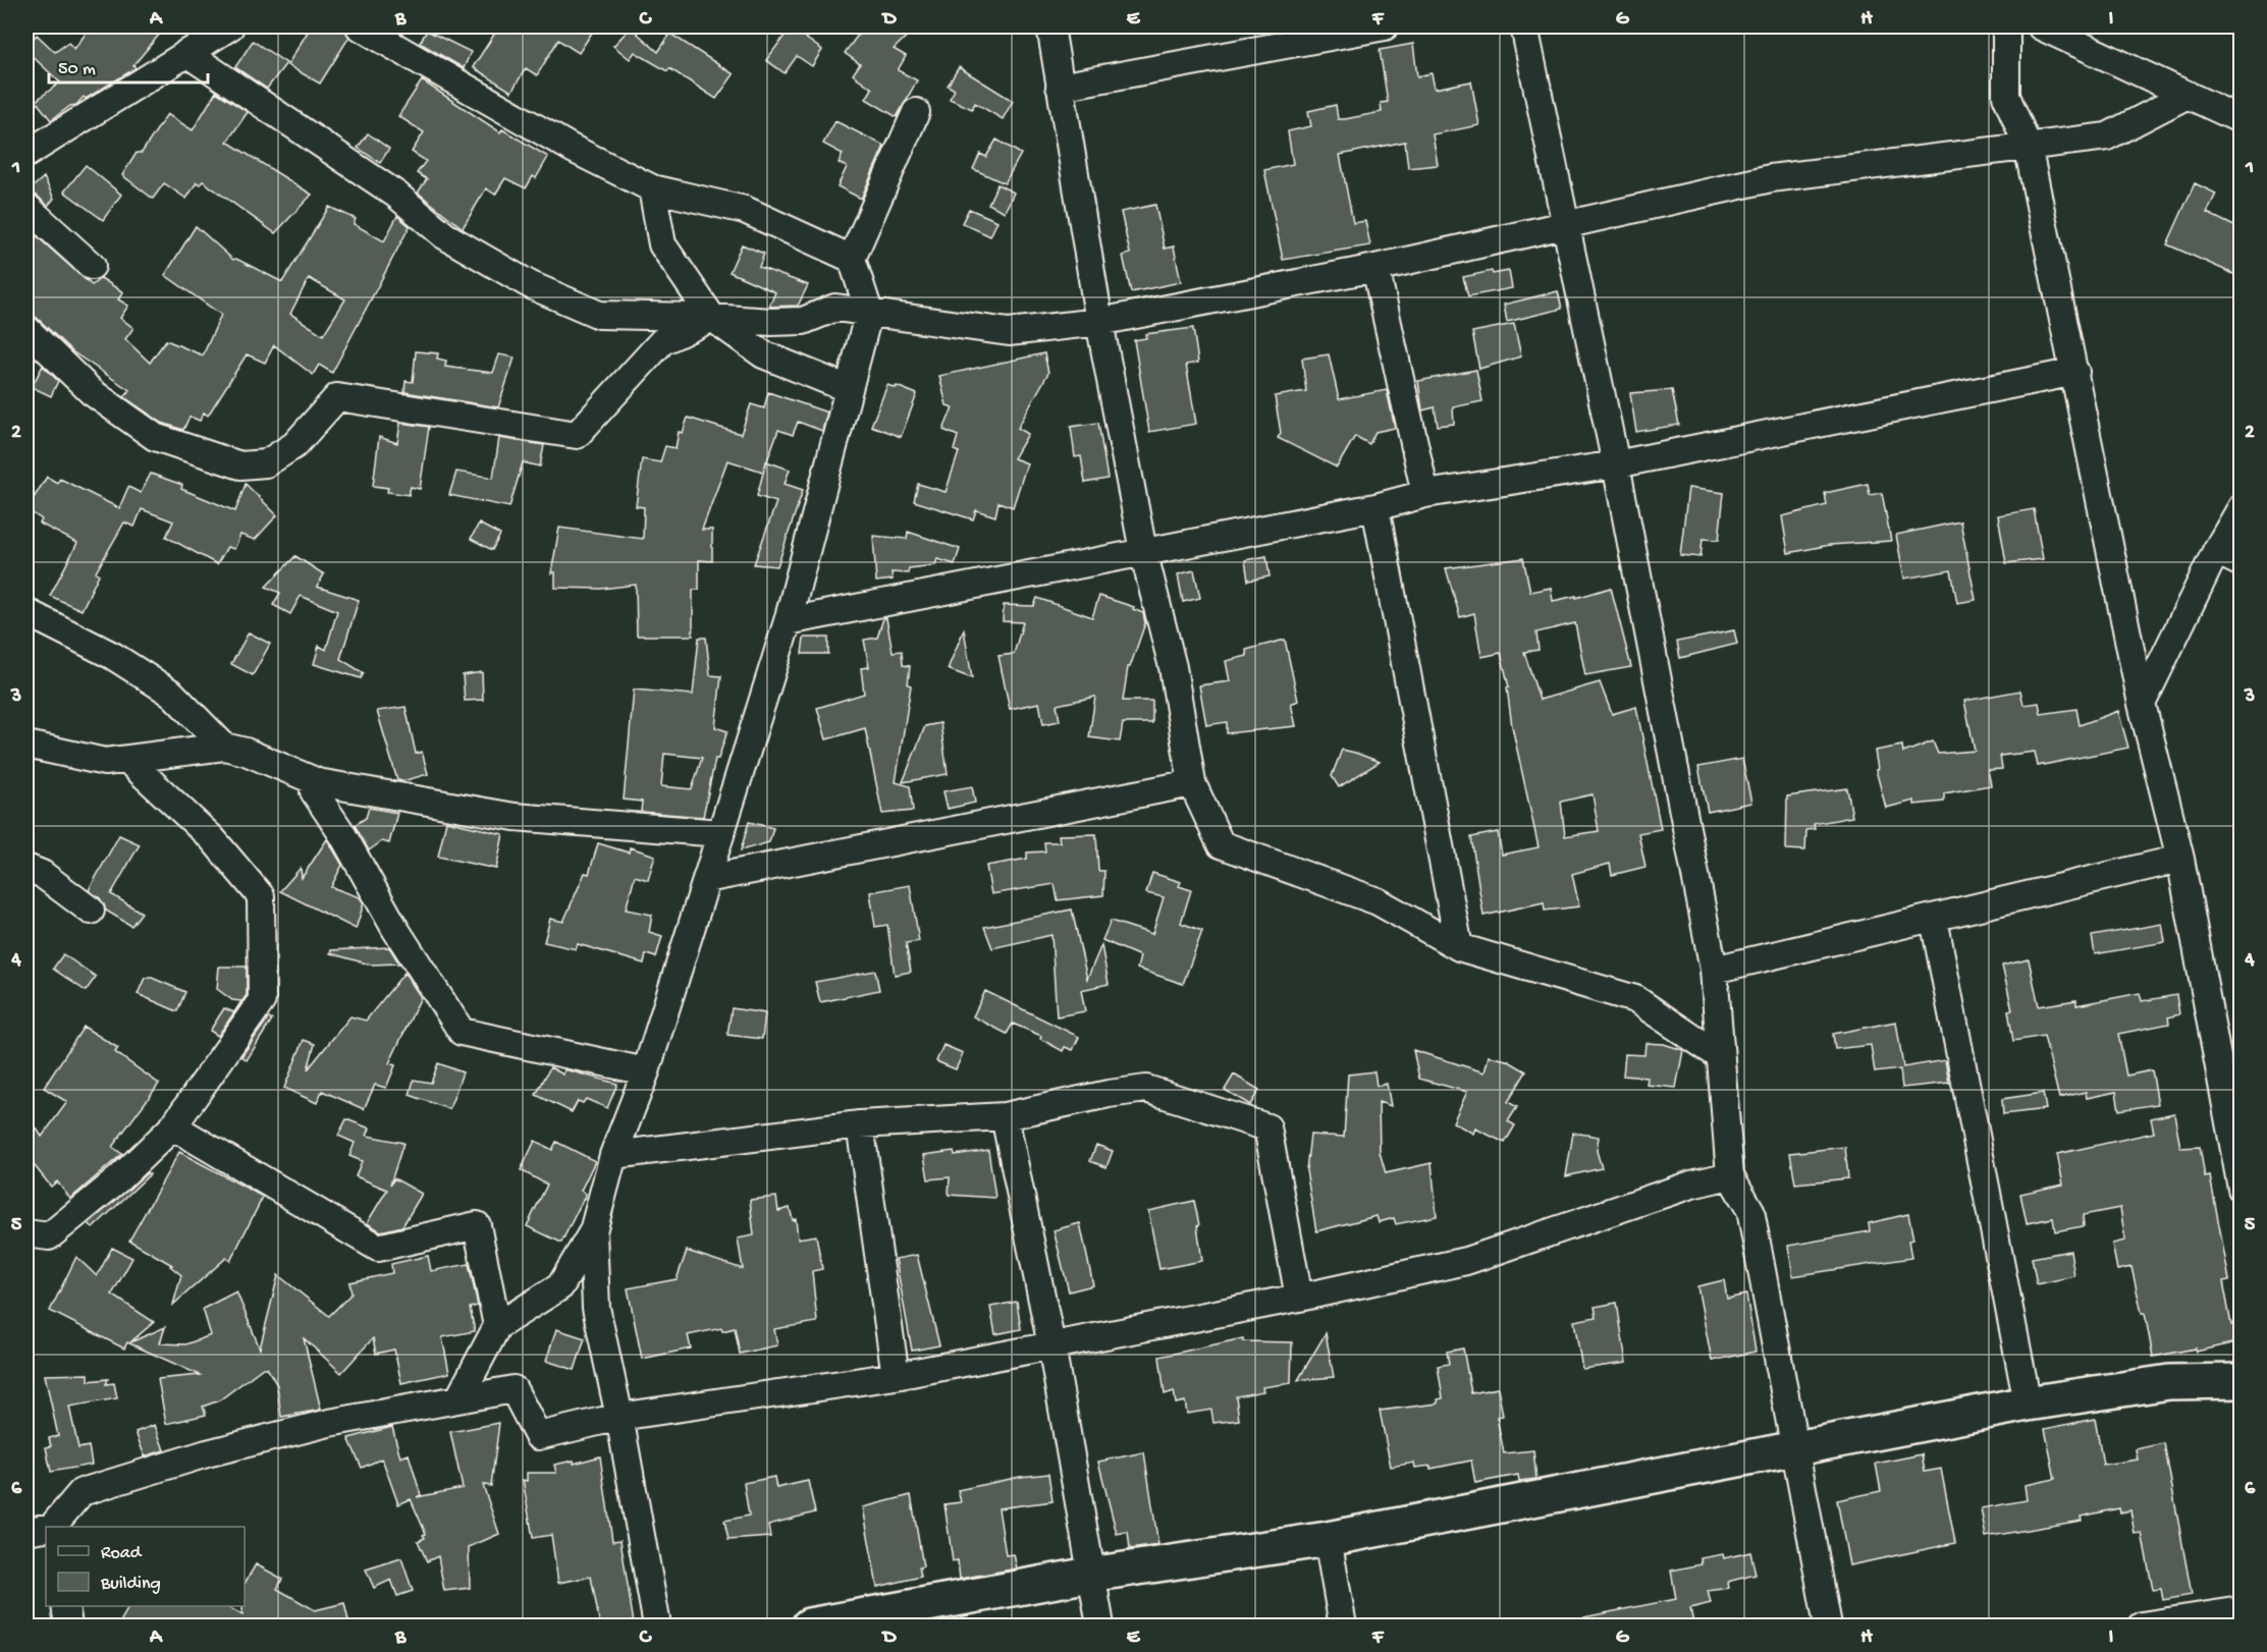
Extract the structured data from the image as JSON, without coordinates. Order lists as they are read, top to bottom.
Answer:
{
  "legend": ["Road", "Building"],
  "scale_bar": "50 m",
  "grid": {
    "columns": [
      "A",
      "B",
      "C",
      "D",
      "E",
      "F",
      "G",
      "H",
      "I"
    ],
    "rows": [
      "1",
      "2",
      "3",
      "4",
      "5",
      "6"
    ]
  }
}
